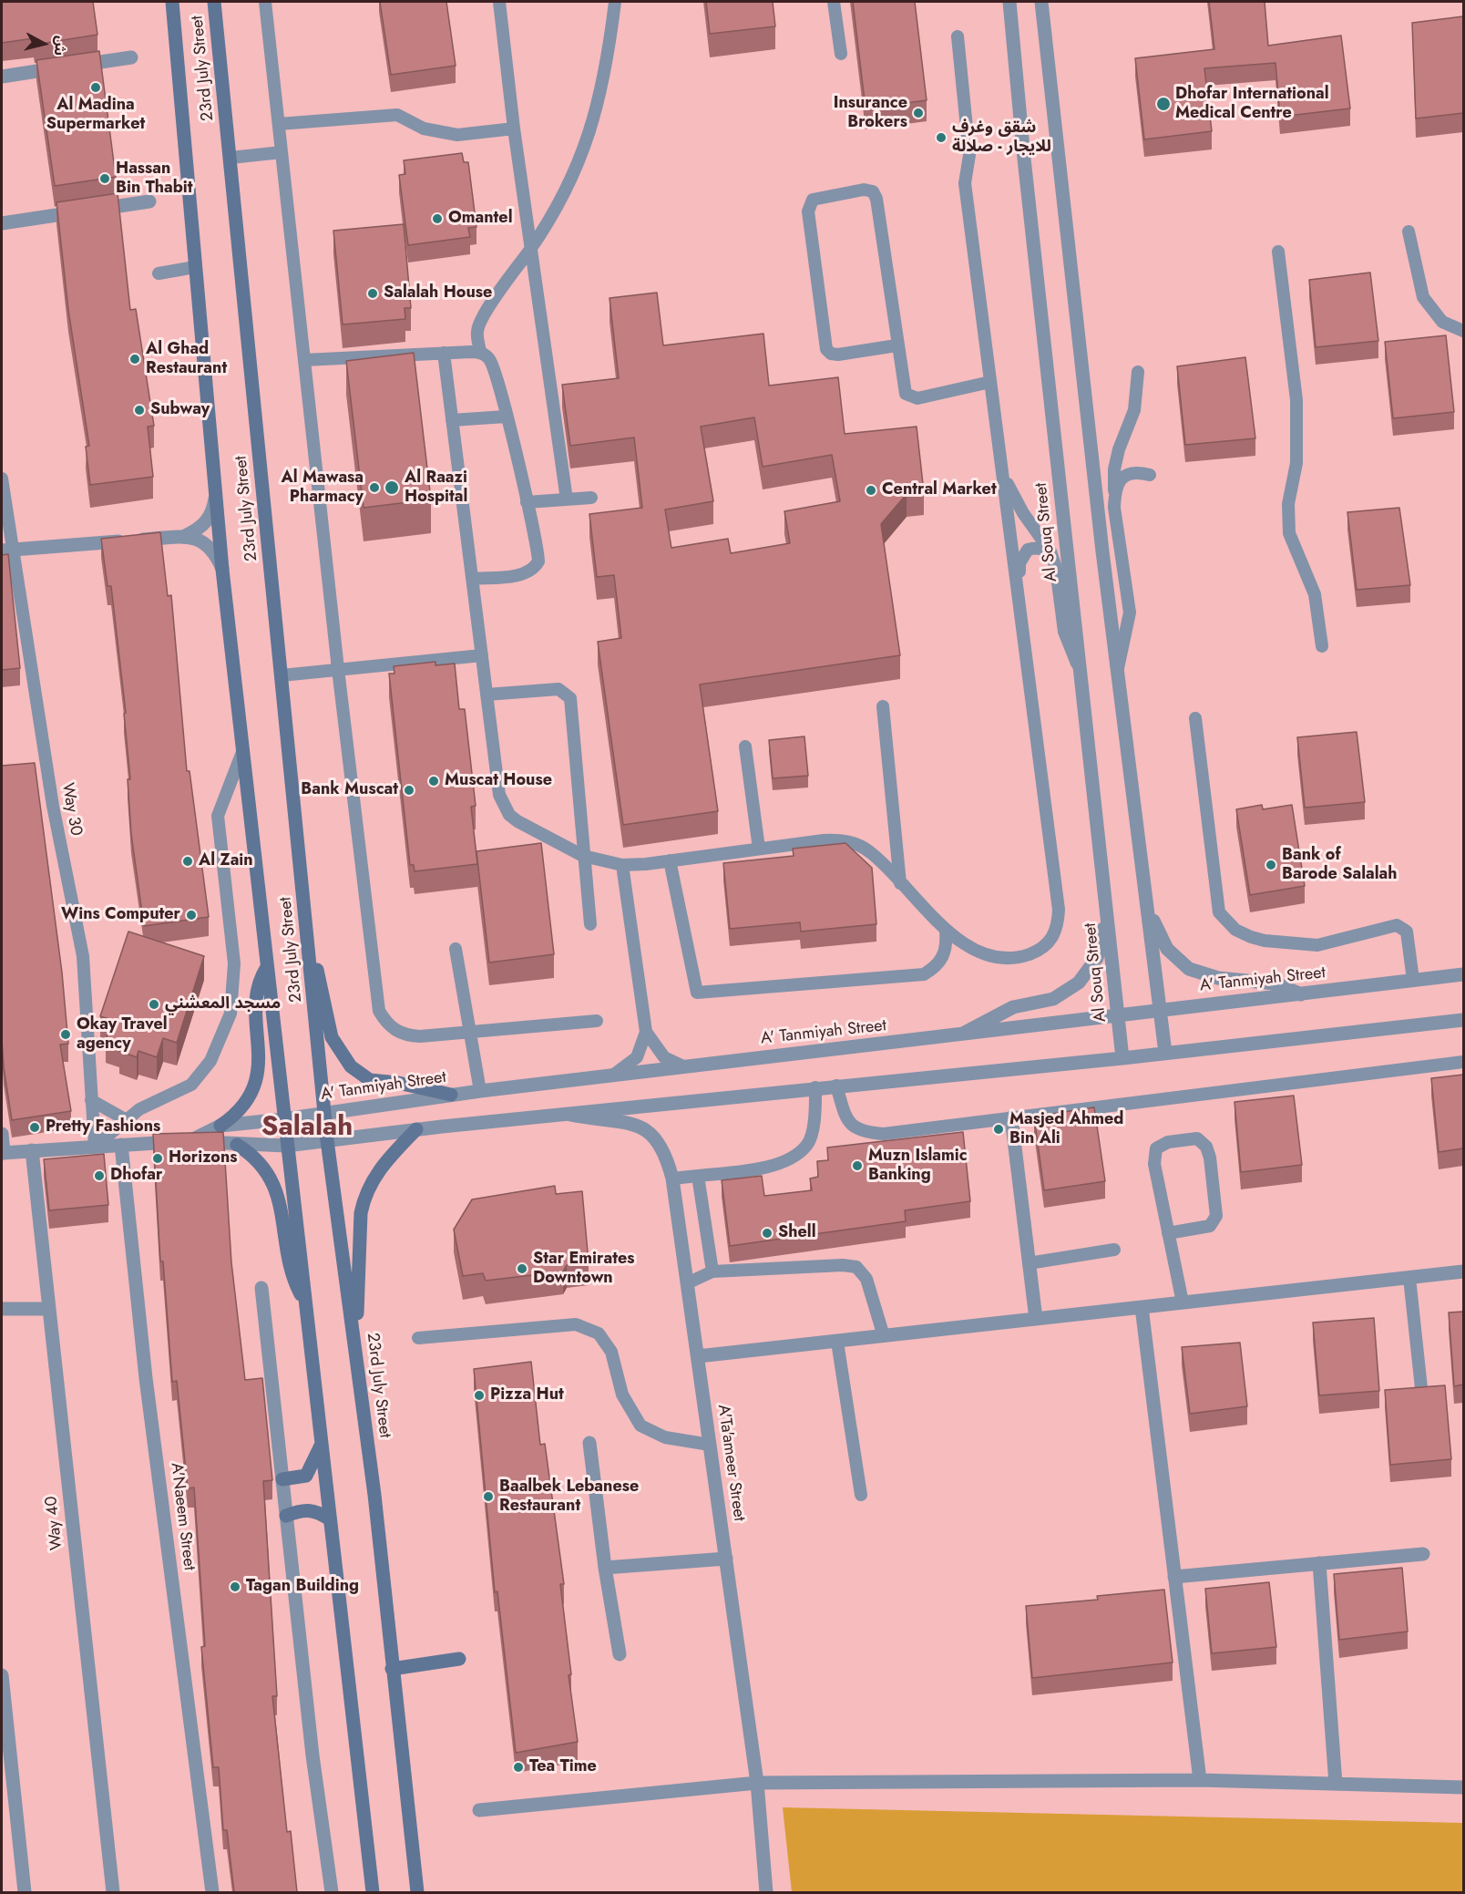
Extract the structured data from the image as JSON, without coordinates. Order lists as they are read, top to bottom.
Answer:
{
  "streets": {
    "main road": ["23rd July Street"],
    "street": [
      "Al Souq Street",
      "A' Tanmiyah Street",
      "A'Ta'ameer Street",
      "A'Naeem Street",
      "Way 40"
    ],
    "lane": ["Way 30"]
  },
  "crossings": [
    ["23rd July Street", "A' Tanmiyah Street"],
    ["Al Souq Street", "A' Tanmiyah Street"],
    ["Way 30", "A' Tanmiyah Street"],
    ["A' Tanmiyah Street", "A'Ta'ameer Street"],
    ["A' Tanmiyah Street", "A'Naeem Street"],
    ["A' Tanmiyah Street", "Way 40"]
  ],
  "districts": ["Salalah"],
  "places": [
    "Al Madina Supermarket",
    "Dhofar International Medical Centre",
    "Insurance Brokers",
    "شقق وغرف للايجار - صلالة",
    "Hassan Bin Thabit",
    "Omantel",
    "Salalah House",
    "Al Ghad Restaurant",
    "Subway",
    "Al Mawasa Pharmacy",
    "Al Raazi Hospital",
    "Central Market",
    "Muscat House",
    "Bank Muscat",
    "Al Zain",
    "Bank of Barode Salalah",
    "Wins Computer",
    "مسجد المعشني",
    "Okay Travel agency",
    "Pretty Fashions",
    "Masjed Ahmed Bin Ali",
    "Horizons",
    "Muzn Islamic Banking",
    "Dhofar",
    "Shell",
    "Star Emirates Downtown",
    "Pizza Hut",
    "Baalbek Lebanese Restaurant",
    "Tagan Building",
    "Tea Time"
  ],
  "north": "right"
}
